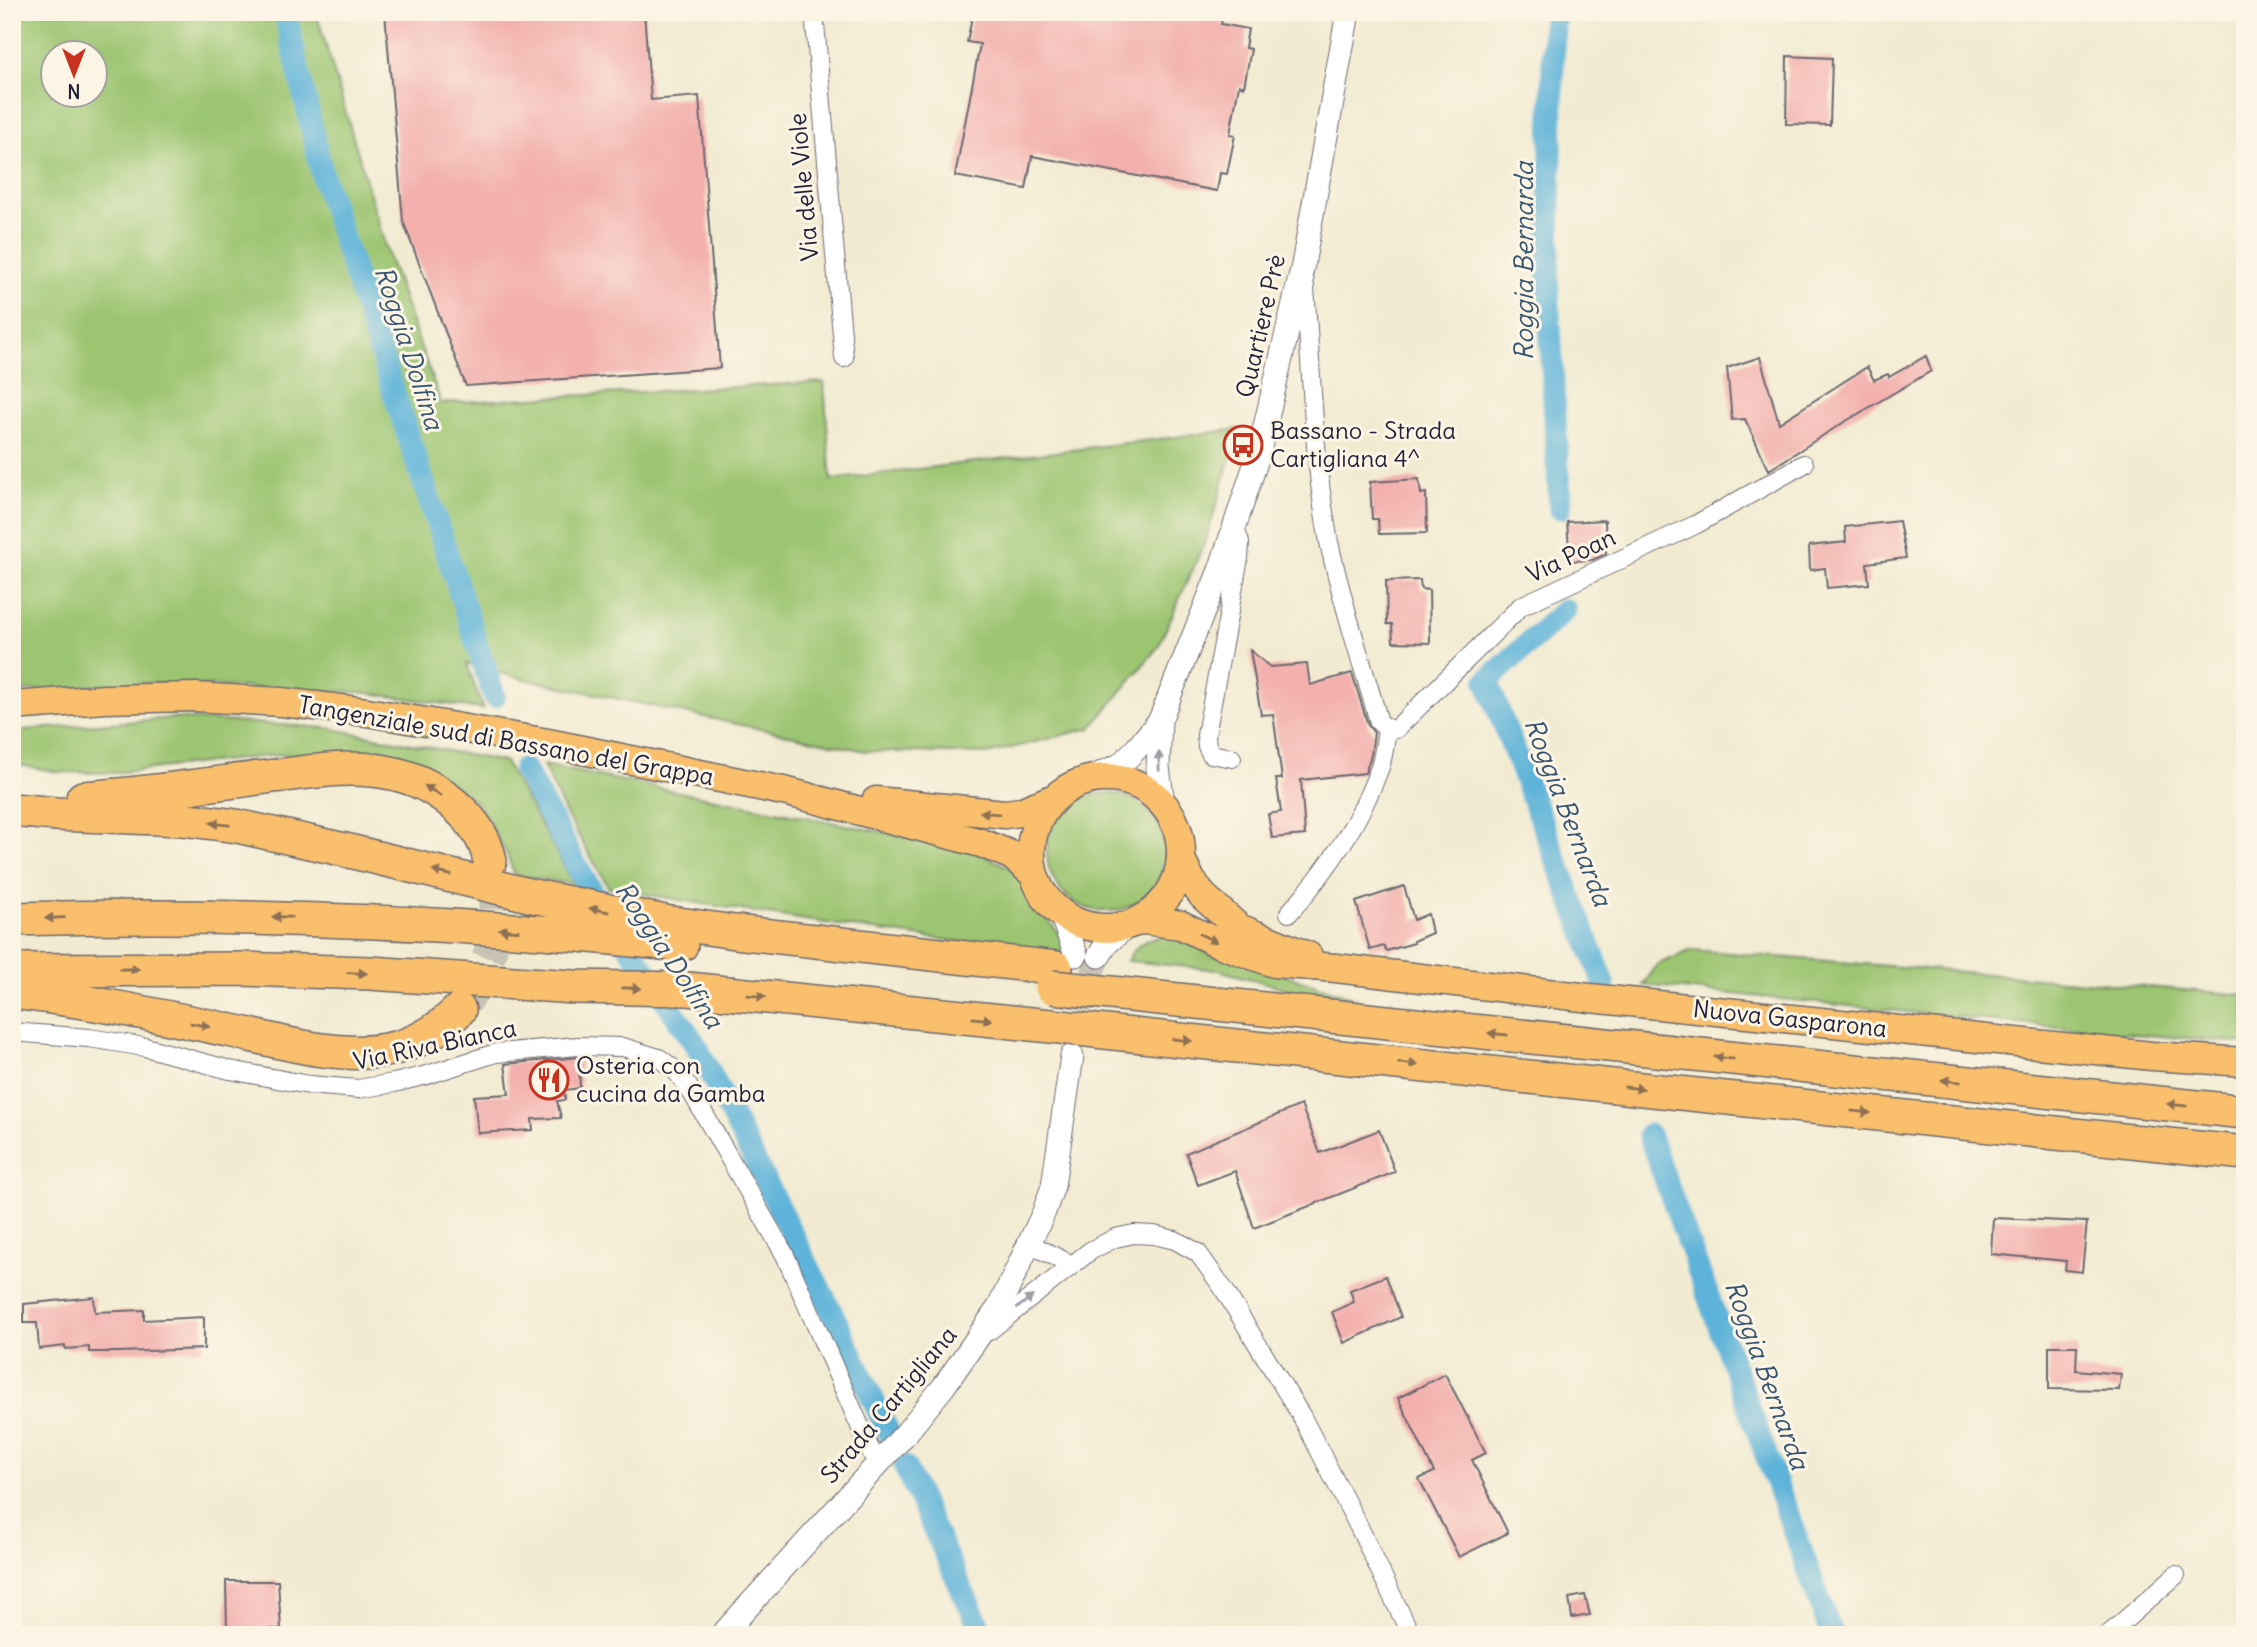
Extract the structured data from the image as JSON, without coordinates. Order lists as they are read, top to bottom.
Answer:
{
  "streets": {
    "main road": ["Tangenziale sud di Bassano del Grappa", "Nuova Gasparona"],
    "street": [
      "Via delle Viole",
      "Quartiere Prè",
      "Via Poan",
      "Via Riva Bianca",
      "Strada Cartigliana"
    ]
  },
  "crossings": [
    ["Quartiere Prè", "Tangenziale sud di Bassano del Grappa"],
    ["Quartiere Prè", "Nuova Gasparona"],
    ["Tangenziale sud di Bassano del Grappa", "Nuova Gasparona"],
    ["Via Riva Bianca", "Strada Cartigliana"]
  ],
  "water": ["Roggia Bernarda", "Roggia Dolfina"],
  "places": {
    "bus stop": ["Bassano - Strada Cartigliana 4^"],
    "restaurant": ["Osteria con cucina da Gamba"]
  },
  "north": "bottom"
}
